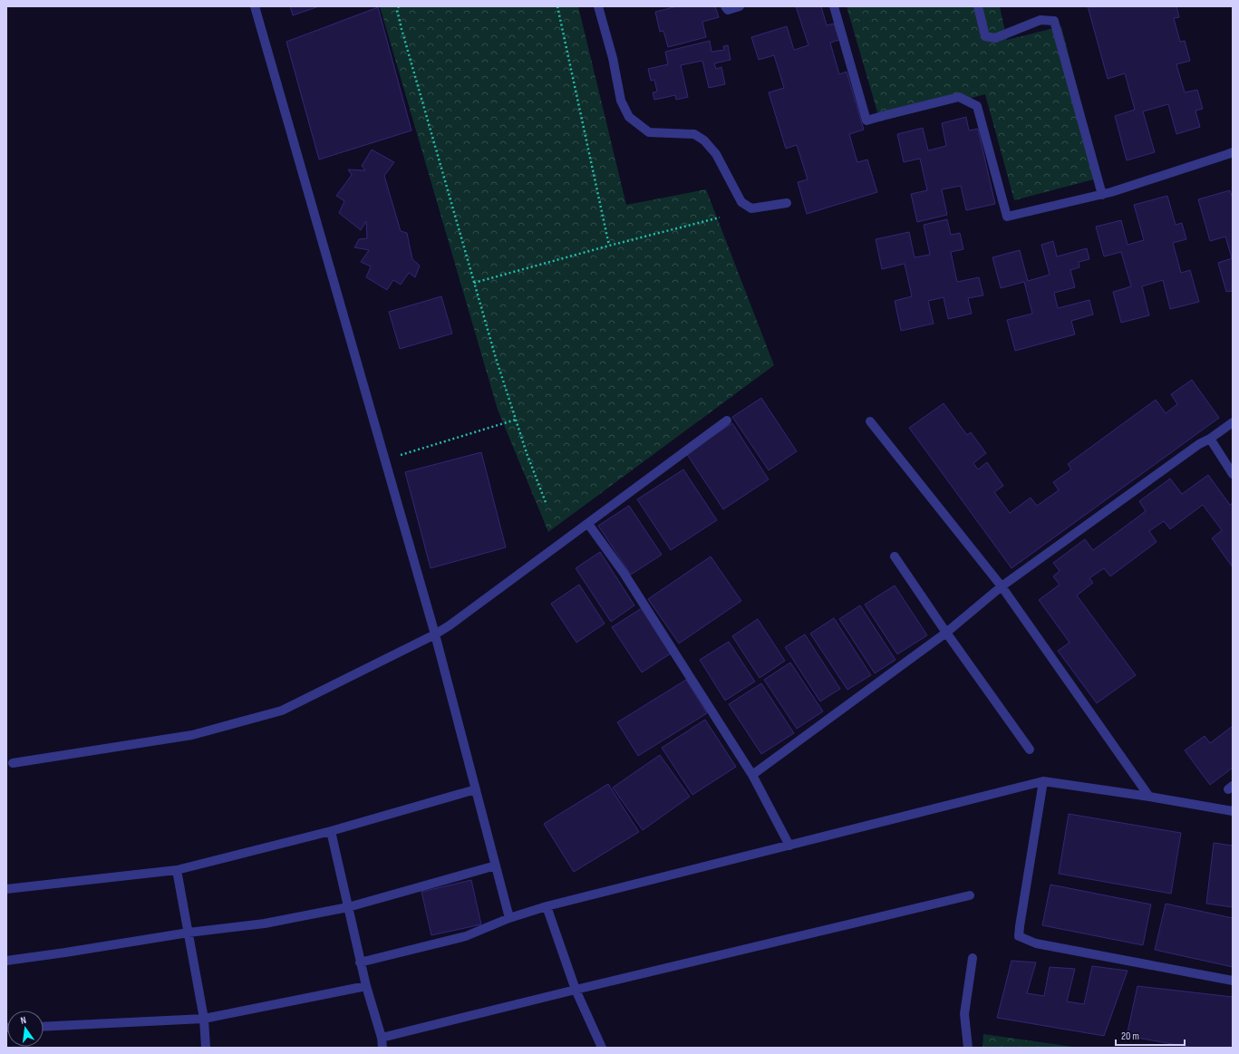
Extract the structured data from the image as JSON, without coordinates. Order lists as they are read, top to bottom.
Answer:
{
  "scale_bar": "20 m",
  "north": "top"
}
